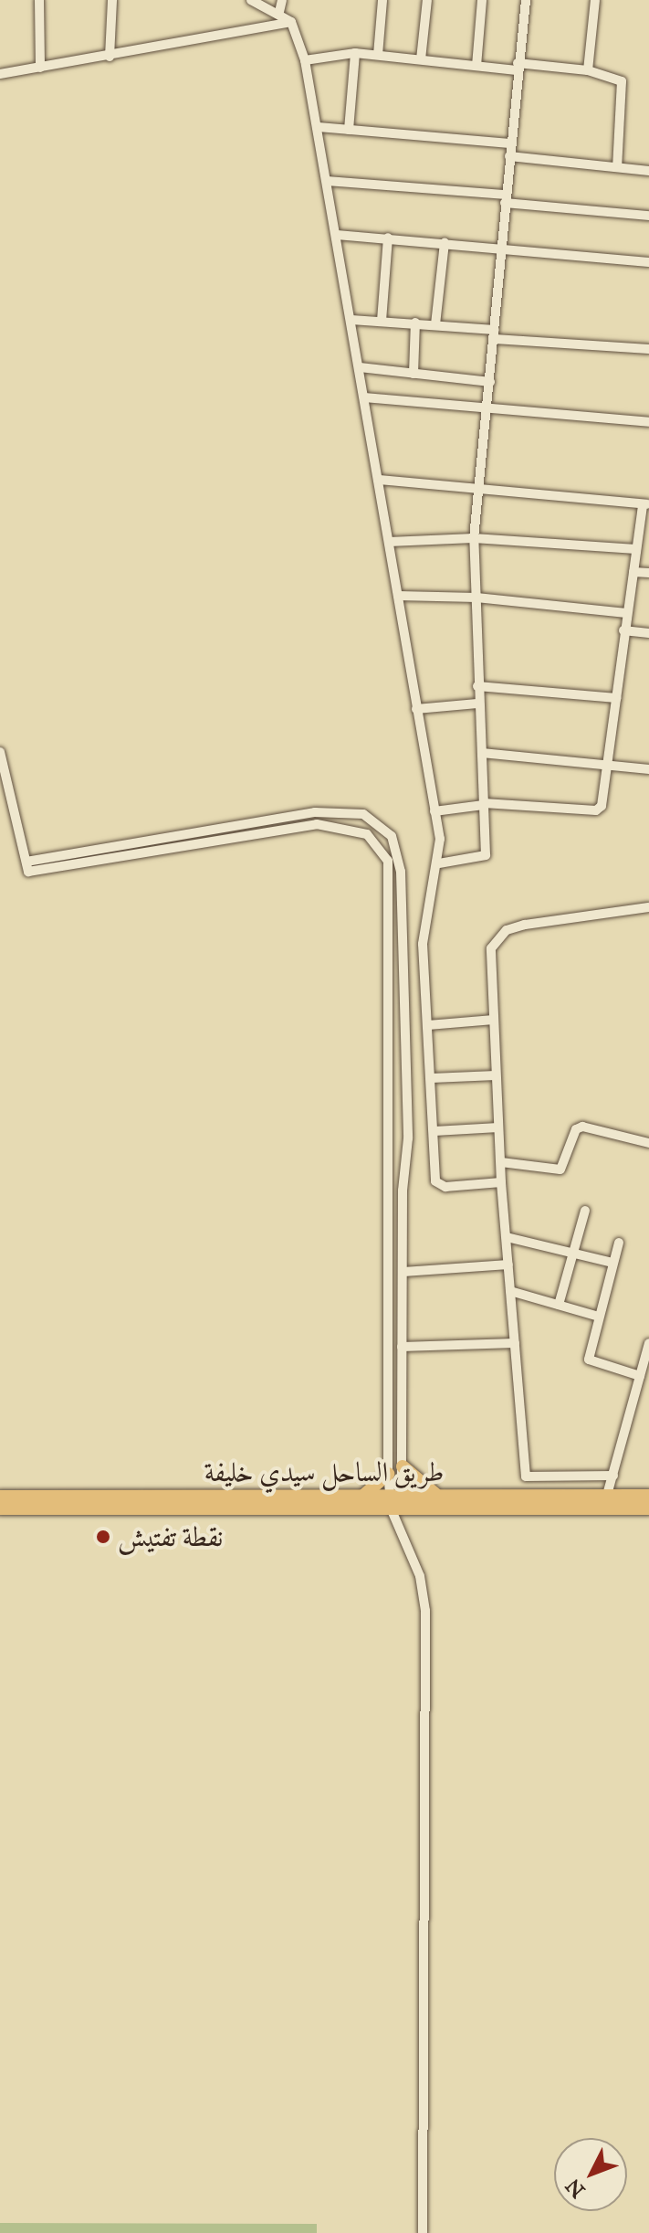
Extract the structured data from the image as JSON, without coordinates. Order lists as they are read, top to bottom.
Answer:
{
  "streets": {
    "highway": ["طريق الساحل سيدي خليفة"]
  },
  "places": ["نقطة تفتيش"],
  "north": "bottom left"
}
